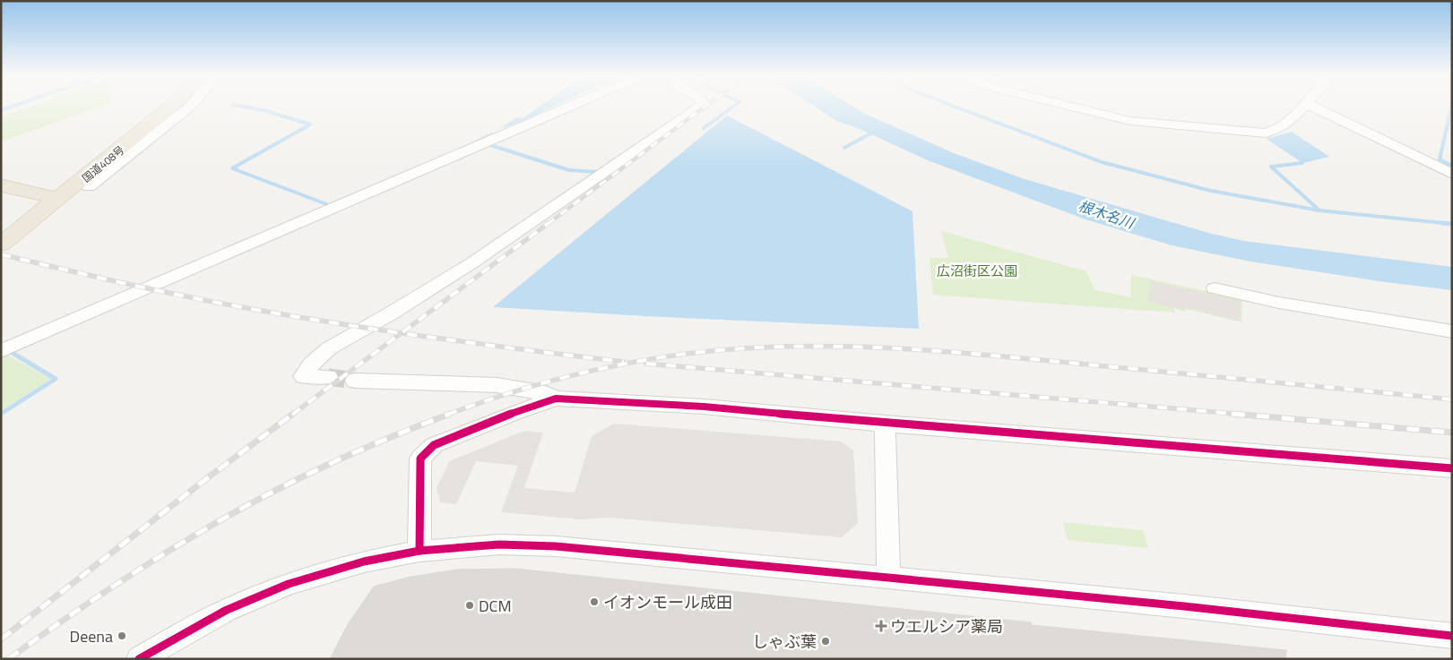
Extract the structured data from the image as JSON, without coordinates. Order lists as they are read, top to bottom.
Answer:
{
  "streets": {
    "highway": ["国道408号"]
  },
  "water": ["根木名川"],
  "parks": ["広沼街区公園"],
  "places": {
    "other": [
      "イオンモール成田",
      "DCM",
      "Deena",
      "しゃぶ葉"
    ],
    "health": ["ウエルシア薬局"]
  }
}
